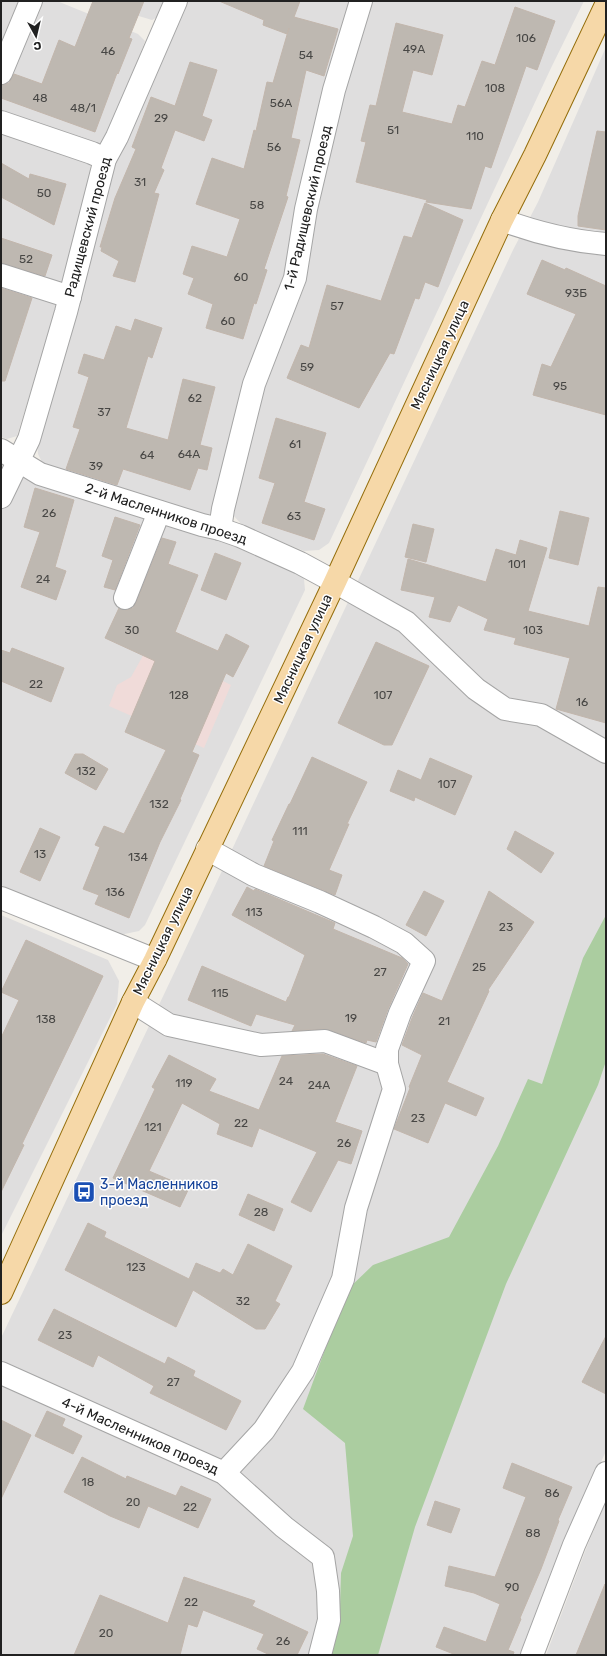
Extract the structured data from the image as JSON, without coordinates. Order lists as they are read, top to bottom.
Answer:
{
  "streets": {
    "main road": ["Мясницкая улица"],
    "street": [
      "1-й Радищевский проезд",
      "Радищевский проезд",
      "2-й Масленников проезд",
      "4-й Масленников проезд"
    ]
  },
  "crossings": [
    ["1-й Радищевский проезд", "2-й Масленников проезд"],
    ["Радищевский проезд", "2-й Масленников проезд"],
    ["Мясницкая улица", "2-й Масленников проезд"]
  ],
  "places": {
    "bus stop": ["3-й Масленников проезд"]
  },
  "house_numbers": [
    "106",
    "49А",
    "46",
    "54",
    "108",
    "48",
    "56А",
    "48/1",
    "29",
    "51",
    "110",
    "56",
    "31",
    "50",
    "58",
    "52",
    "60",
    "93Б",
    "57",
    "60",
    "59",
    "95",
    "62",
    "37",
    "61",
    "64А",
    "64",
    "39",
    "26",
    "63",
    "101",
    "24",
    "30",
    "103",
    "22",
    "128",
    "107",
    "16",
    "132",
    "107",
    "132",
    "111",
    "13",
    "134",
    "136",
    "113",
    "23",
    "25",
    "27",
    "115",
    "19",
    "138",
    "21",
    "24",
    "119",
    "24А",
    "23",
    "22",
    "121",
    "26",
    "28",
    "123",
    "32",
    "23",
    "27",
    "18",
    "86",
    "20",
    "22",
    "88",
    "90",
    "22",
    "20",
    "26"
  ],
  "north": "bottom"
}
